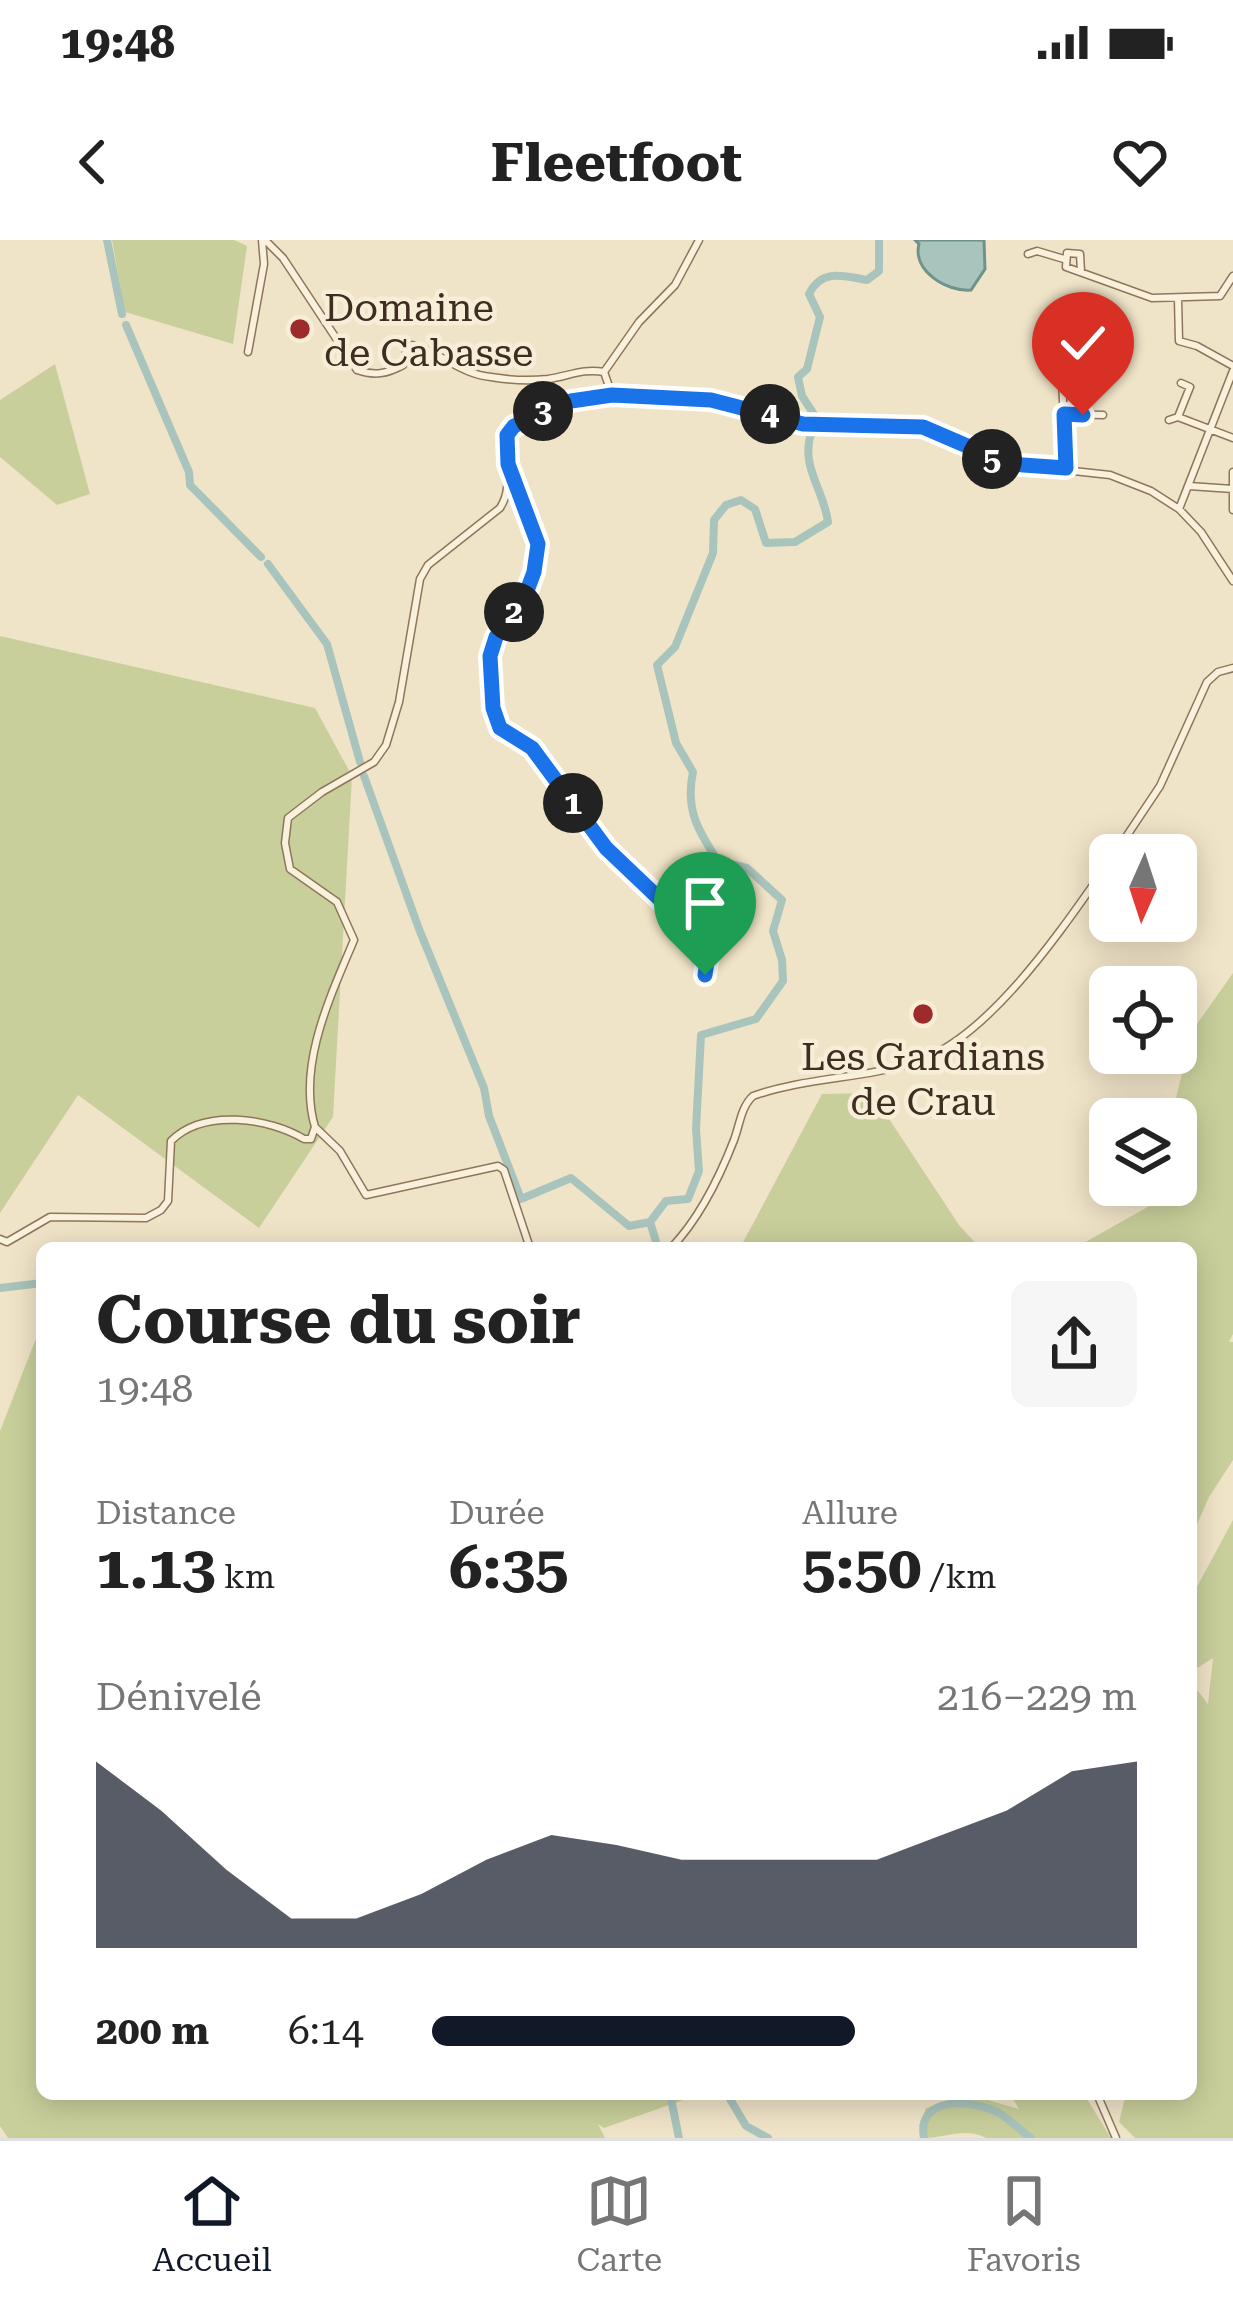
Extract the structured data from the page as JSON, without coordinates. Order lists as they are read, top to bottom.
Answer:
{
  "places": ["Domaine de Cabasse", "Les Gardians de Crau"],
  "north": "bottom",
  "page": {
    "status": "19:48",
    "header": "Fleetfoot",
    "pins": [
      "3",
      "4",
      "5",
      "2",
      "1"
    ],
    "heading": ["Course du soir", "19:48"],
    "stats": [
      ["Distance", "1.13 km"],
      ["Durée", "6:35"],
      ["Allure", "5:50 /km"]
    ],
    "chart": ["Dénivelé", "216–229 m"],
    "list": [
      {
        "name": "200 m",
        "note": "6:14"
      }
    ],
    "tabs": ["Accueil", "Carte", "Favoris"]
  }
}
